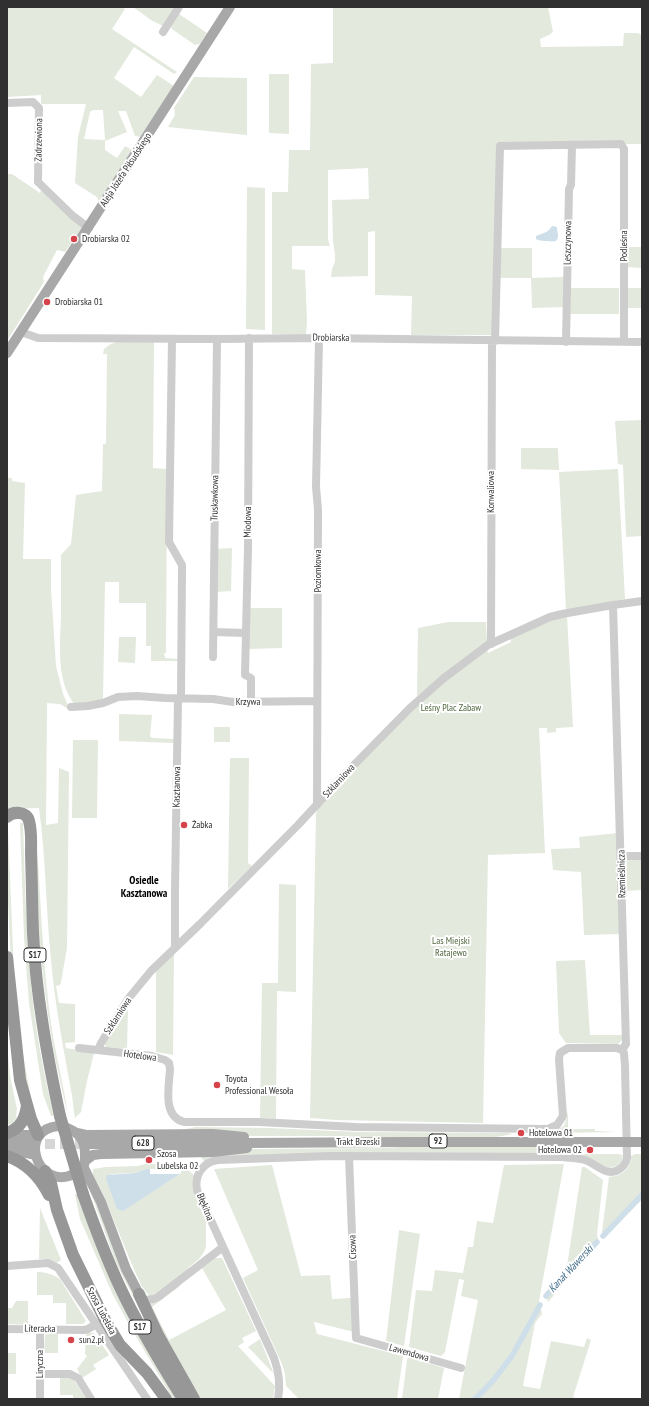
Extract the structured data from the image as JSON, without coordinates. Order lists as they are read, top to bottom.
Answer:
{
  "streets": {
    "highway": ["S17", "Szosa Lubelska"],
    "main road": [
      "Aleja Józefa Piłsudskiego",
      "92",
      "Trakt Brzeski",
      "628"
    ],
    "street": [
      "Zadrzewiona",
      "Leszczynowa",
      "Podleśna",
      "Drobiarska",
      "Konwaliowa",
      "Truskawkowa",
      "Miodowa",
      "Poziomkowa",
      "Krzywa",
      "Szklarniowa",
      "Kasztanowa",
      "Rzemieślnicza",
      "Hotelowa",
      "Błękitna",
      "Cisowa",
      "Literacka",
      "Lawendowa",
      "Liryczna"
    ]
  },
  "crossings": [
    ["Zadrzewiona", "Aleja Józefa Piłsudskiego"],
    ["Aleja Józefa Piłsudskiego", "Drobiarska"],
    ["Leszczynowa", "Podleśna"],
    ["Leszczynowa", "Drobiarska"],
    ["Leszczynowa", "Konwaliowa"],
    ["Podleśna", "Drobiarska"],
    ["Podleśna", "Konwaliowa"],
    ["Drobiarska", "Konwaliowa"],
    ["Drobiarska", "Truskawkowa"],
    ["Drobiarska", "Miodowa"],
    ["Drobiarska", "Poziomkowa"],
    ["Drobiarska", "Kasztanowa"],
    ["Konwaliowa", "Szklarniowa"],
    ["Miodowa", "Krzywa"],
    ["Poziomkowa", "Krzywa"],
    ["Poziomkowa", "Szklarniowa"],
    ["Krzywa", "Kasztanowa"],
    ["Szklarniowa", "Kasztanowa"],
    ["Szklarniowa", "Rzemieślnicza"],
    ["Szklarniowa", "Hotelowa"],
    ["Rzemieślnicza", "Hotelowa"],
    ["Rzemieślnicza", "Trakt Brzeski"],
    ["Trakt Brzeski", "Błękitna"],
    ["Trakt Brzeski", "Cisowa"],
    ["Cisowa", "Lawendowa"],
    ["Literacka", "Liryczna"]
  ],
  "districts": ["Osiedle Kasztanowa"],
  "water": ["Kanał Wawerski"],
  "parks": ["Leśny Plac Zabaw", "Las Miejski Ratajewo"],
  "places": [
    "Drobiarska 02",
    "Drobiarska 01",
    "Żabka",
    "Toyota Professional Wesoła",
    "Hotelowa 01",
    "Hotelowa 02",
    "Szosa Lubelska 02",
    "sun2.pl"
  ]
}
